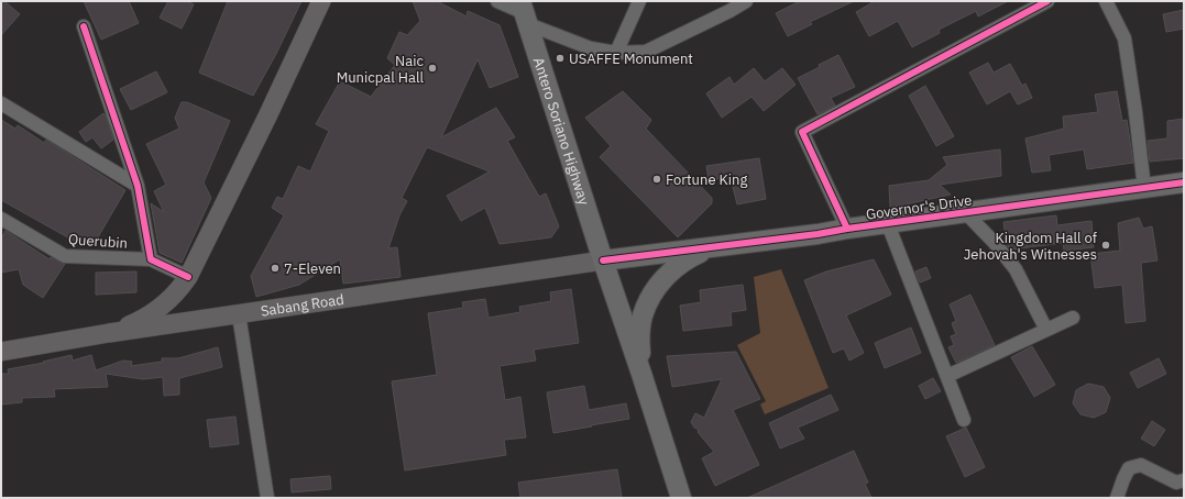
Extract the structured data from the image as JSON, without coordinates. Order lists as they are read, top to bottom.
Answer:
{
  "streets": {
    "main road": ["Antero Soriano Highway", "Governor's Drive", "Sabang Road"],
    "street": ["Querubin"]
  },
  "crossings": [
    ["Antero Soriano Highway", "Governor's Drive"],
    ["Antero Soriano Highway", "Sabang Road"],
    ["Governor's Drive", "Sabang Road"]
  ],
  "places": [
    "USAFFE Monument",
    "Naic Municpal Hall",
    "Fortune King",
    "Kingdom Hall of Jehovah's Witnesses",
    "7-Eleven"
  ]
}
